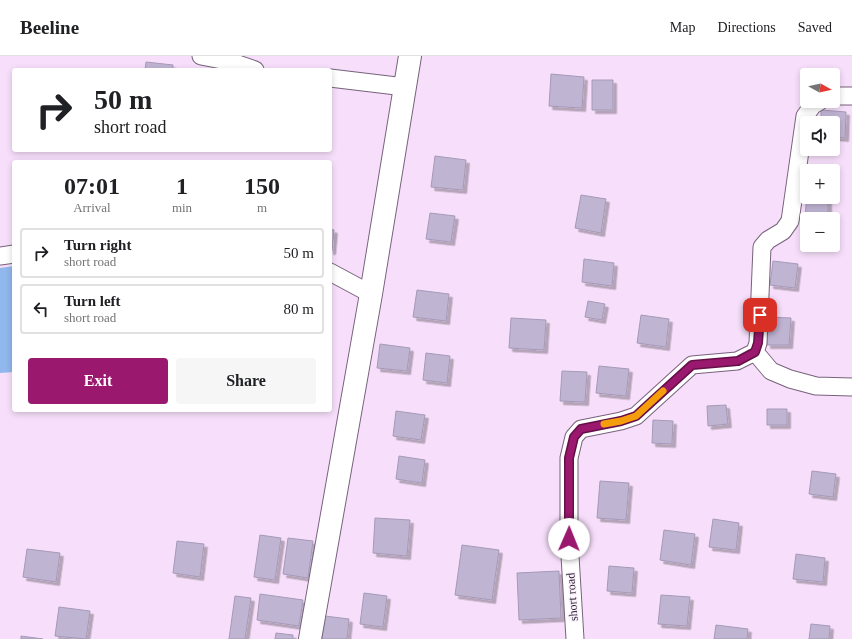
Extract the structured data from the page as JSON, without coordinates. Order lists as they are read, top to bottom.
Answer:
{
  "streets": {
    "street": ["short road"]
  },
  "north": "right",
  "page": {
    "header": "Beeline",
    "nav": ["Map", "Directions", "Saved"],
    "map_buttons": ["+", "−"],
    "turn": ["50 m", "short road"],
    "eta": [
      "07:01",
      "Arrival",
      "1",
      "min",
      "150",
      "m"
    ],
    "list": [
      {
        "name": "Turn right",
        "note": "short road",
        "value": "50 m"
      },
      {
        "name": "Turn left",
        "note": "short road",
        "value": "80 m"
      }
    ],
    "buttons": ["Exit", "Share"]
  }
}
